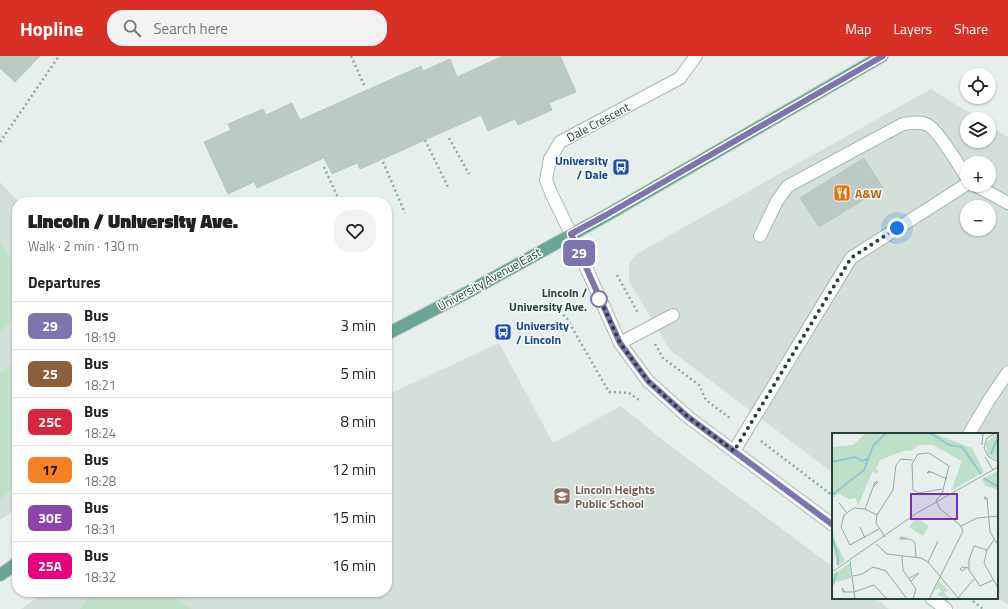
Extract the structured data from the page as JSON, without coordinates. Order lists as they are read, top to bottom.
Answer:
{
  "streets": {
    "main road": ["University Avenue East"],
    "street": ["Dale Crescent"]
  },
  "crossings": [
    ["Dale Crescent", "University Avenue East"]
  ],
  "places": {
    "bus stop": ["University / Dale", "University / Lincoln"],
    "restaurant": ["A&W"],
    "other": ["Lincoln / University Ave."],
    "school or university": ["Lincoln Heights Public School"]
  },
  "lines": ["bus line 29"],
  "page": {
    "header": "Hopline",
    "search": "Search here",
    "nav": ["Map", "Layers", "Share"],
    "on_map": "29",
    "map_buttons": ["+", "−"],
    "heading": [
      ["Lincoln / University Ave.", "Walk · 2 min · 130 m"],
      "Departures"
    ],
    "list": [
      {
        "mark": "29",
        "name": "Bus",
        "note": "18:19",
        "value": "3 min"
      },
      {
        "mark": "25",
        "name": "Bus",
        "note": "18:21",
        "value": "5 min"
      },
      {
        "mark": "25C",
        "name": "Bus",
        "note": "18:24",
        "value": "8 min"
      },
      {
        "mark": "17",
        "name": "Bus",
        "note": "18:28",
        "value": "12 min"
      },
      {
        "mark": "30E",
        "name": "Bus",
        "note": "18:31",
        "value": "15 min"
      },
      {
        "mark": "25A",
        "name": "Bus",
        "note": "18:32",
        "value": "16 min"
      }
    ]
  }
}
